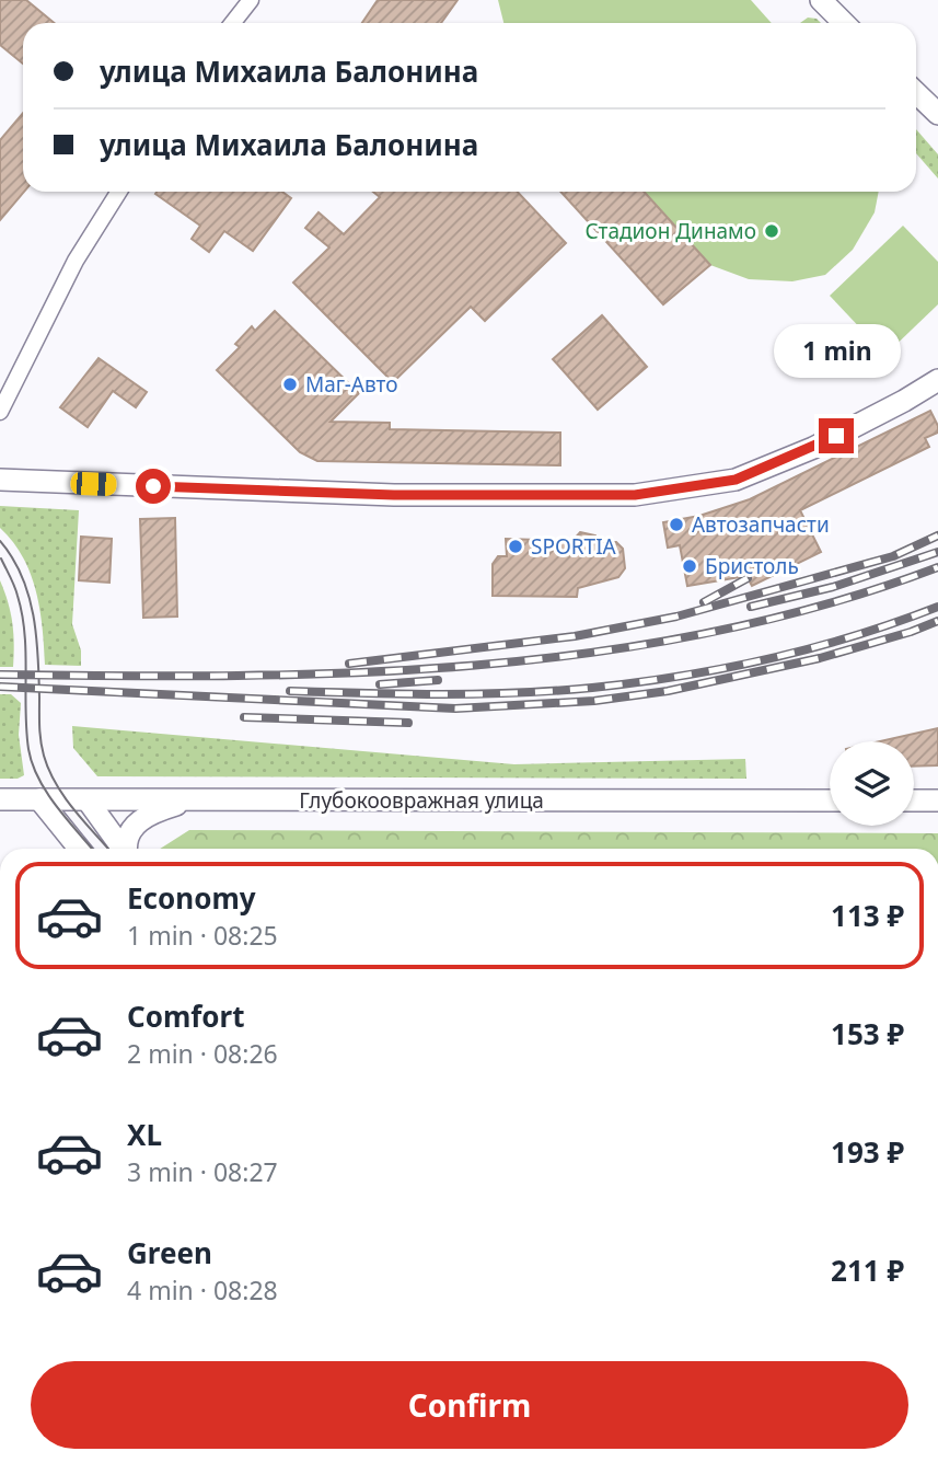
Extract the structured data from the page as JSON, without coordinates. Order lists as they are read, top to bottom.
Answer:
{
  "streets": {
    "main road": ["Глубокоовражная улица"]
  },
  "places": [
    "Стадион Динамо",
    "Маг-Авто",
    "Автозапчасти",
    "SPORTIA",
    "Бристоль"
  ],
  "page": {
    "banner": ["улица Михаила Балонина", "улица Михаила Балонина"],
    "bubble": "1 min",
    "list": [
      {
        "name": "Economy",
        "note": "1 min · 08:25",
        "value": "113 ₽"
      },
      {
        "name": "Comfort",
        "note": "2 min · 08:26",
        "value": "153 ₽"
      },
      {
        "name": "XL",
        "note": "3 min · 08:27",
        "value": "193 ₽"
      },
      {
        "name": "Green",
        "note": "4 min · 08:28",
        "value": "211 ₽"
      }
    ],
    "buttons": "Confirm"
  }
}
